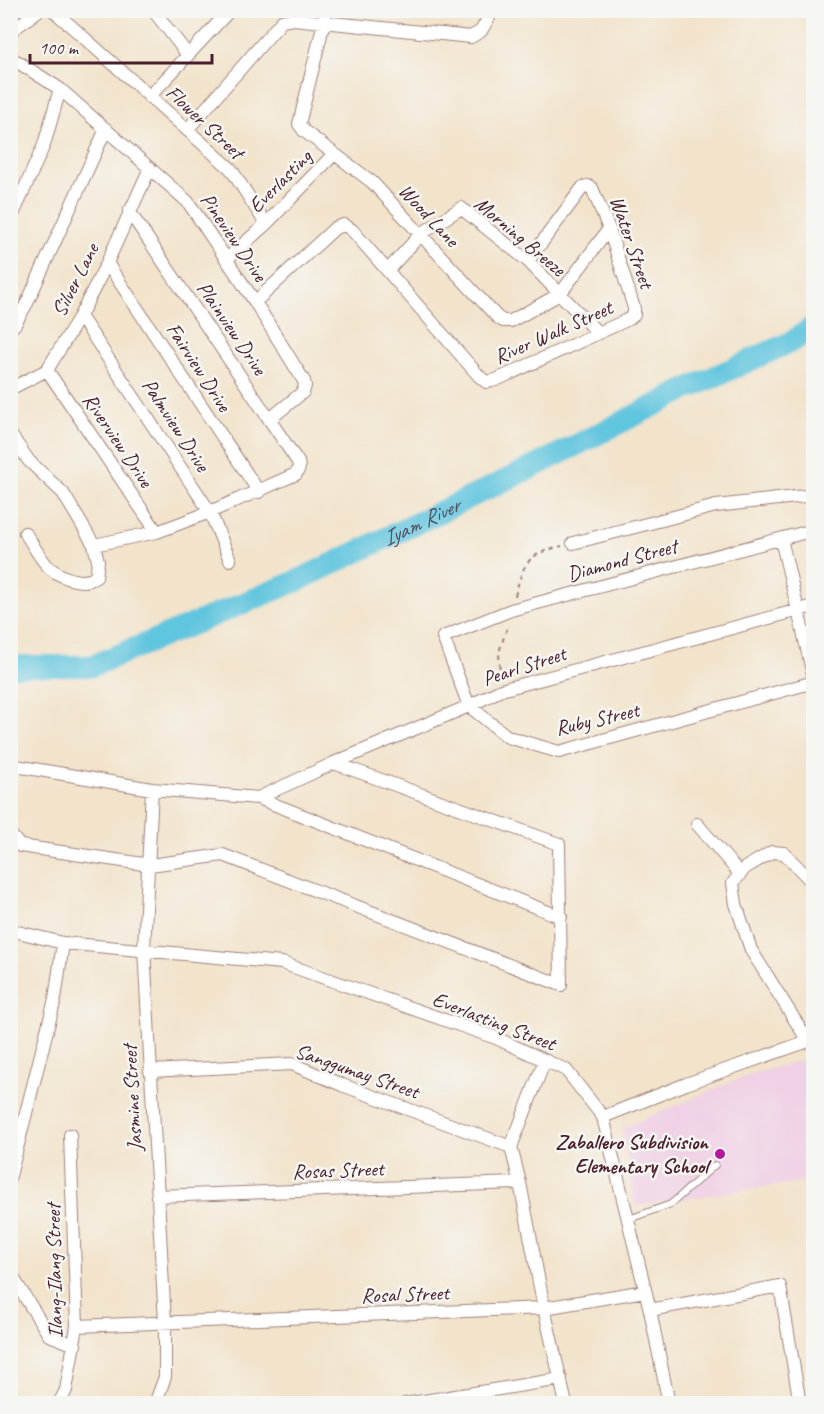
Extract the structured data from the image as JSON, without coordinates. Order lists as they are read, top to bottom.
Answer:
{
  "streets": {
    "street": [
      "Flower Street",
      "Everlasting",
      "Wood Lane",
      "Morning Breeze",
      "Pineview Drive",
      "Water Street",
      "Silver Lane",
      "Plainview Drive",
      "River Walk Street",
      "Fairview Drive",
      "Palmview Drive",
      "Riverview Drive",
      "Diamond Street",
      "Pearl Street",
      "Ruby Street",
      "Everlasting Street",
      "Sanggumay Street",
      "Jasmine Street",
      "Rosas Street",
      "Ilang-Ilang Street",
      "Rosal Street"
    ]
  },
  "crossings": [
    ["Flower Street", "Everlasting"],
    ["Everlasting", "Wood Lane"],
    ["Everlasting", "Pineview Drive"],
    ["Wood Lane", "Morning Breeze"],
    ["Wood Lane", "Water Street"],
    ["Morning Breeze", "Water Street"],
    ["Morning Breeze", "River Walk Street"],
    ["Pineview Drive", "Silver Lane"],
    ["Pineview Drive", "Plainview Drive"],
    ["Water Street", "River Walk Street"],
    ["Silver Lane", "Plainview Drive"],
    ["Silver Lane", "Fairview Drive"],
    ["Silver Lane", "Palmview Drive"],
    ["Silver Lane", "Riverview Drive"],
    ["Plainview Drive", "Fairview Drive"],
    ["Diamond Street", "Pearl Street"],
    ["Diamond Street", "Ruby Street"],
    ["Pearl Street", "Ruby Street"],
    ["Everlasting Street", "Jasmine Street"],
    ["Everlasting Street", "Rosal Street"],
    ["Sanggumay Street", "Jasmine Street"],
    ["Jasmine Street", "Rosas Street"],
    ["Jasmine Street", "Rosal Street"],
    ["Ilang-Ilang Street", "Rosal Street"]
  ],
  "water": ["Iyam River"],
  "places": ["Zaballero Subdivision Elementary School"],
  "scale_bar": "100 m"
}
